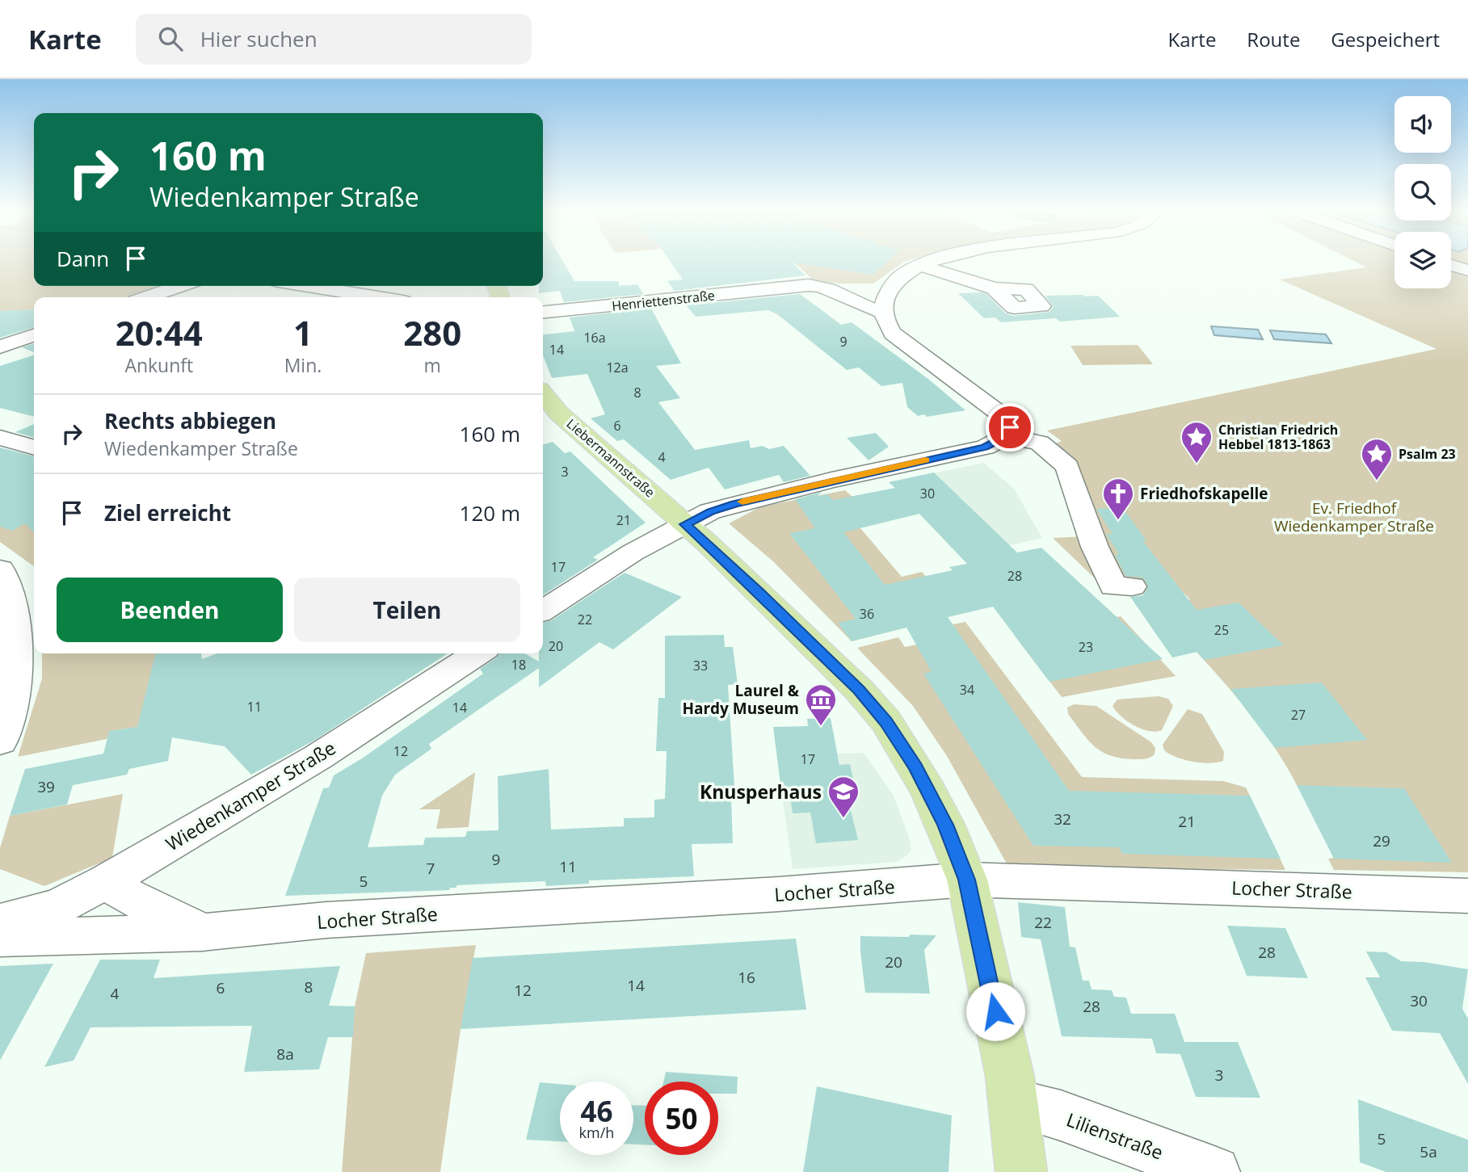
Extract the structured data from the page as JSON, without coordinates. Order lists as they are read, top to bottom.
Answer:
{
  "streets": {
    "main road": ["Liebermannstraße"],
    "street": [
      "Henriettenstraße",
      "Wiedenkamper Straße",
      "Locher Straße",
      "Lilienstraße"
    ]
  },
  "crossings": [
    ["Liebermannstraße", "Locher Straße"],
    ["Liebermannstraße", "Lilienstraße"],
    ["Wiedenkamper Straße", "Locher Straße"]
  ],
  "parks": ["Ev. Friedhof Wiedenkamper Straße"],
  "places": {
    "place": ["Christian Friedrich Hebbel 1813-1863", "Psalm 23"],
    "church": ["Friedhofskapelle"],
    "museum": ["Laurel & Hardy Museum"],
    "school or university": ["Knusperhaus"]
  },
  "house_numbers": [
    "16a",
    "9",
    "14",
    "12a",
    "8",
    "6",
    "4",
    "3",
    "30",
    "21",
    "17",
    "28",
    "36",
    "22",
    "25",
    "20",
    "23",
    "18",
    "33",
    "34",
    "11",
    "14",
    "27",
    "12",
    "17",
    "39",
    "32",
    "21",
    "29",
    "9",
    "11",
    "7",
    "5",
    "22",
    "28",
    "20",
    "16",
    "14",
    "8",
    "6",
    "12",
    "4",
    "30",
    "28",
    "8a",
    "3",
    "5",
    "5a"
  ],
  "page": {
    "header": "Karte",
    "search": "Hier suchen",
    "nav": ["Karte", "Route", "Gespeichert"],
    "turn": ["160 m", "Wiedenkamper Straße"],
    "then": "Dann",
    "eta": [
      "20:44",
      "Ankunft",
      "1",
      "Min.",
      "280",
      "m"
    ],
    "list": [
      {
        "name": "Rechts abbiegen",
        "note": "Wiedenkamper Straße",
        "value": "160 m"
      },
      {
        "name": "Ziel erreicht",
        "value": "120 m"
      }
    ],
    "buttons": ["Beenden", "Teilen"],
    "speed": "46 km/h",
    "limit": "50"
  }
}
